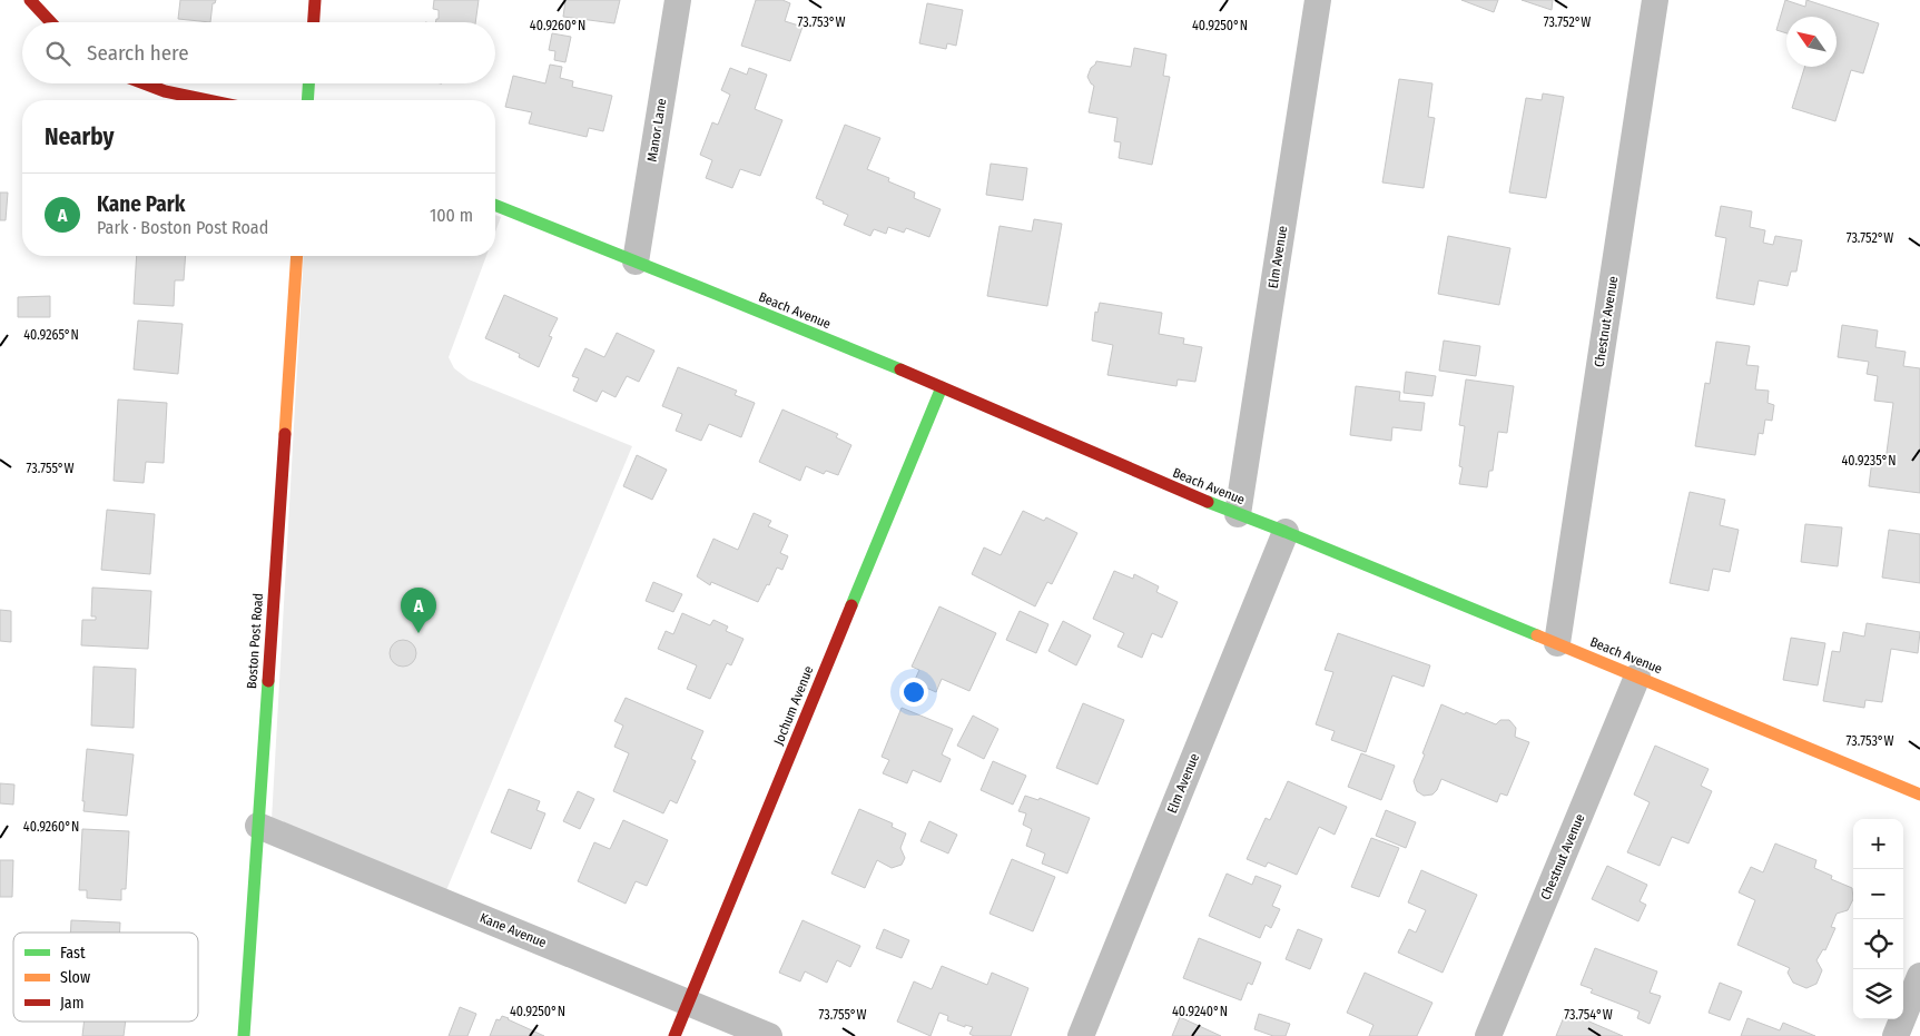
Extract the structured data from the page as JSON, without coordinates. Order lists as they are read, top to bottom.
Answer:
{
  "streets": {
    "street": [
      "Manor Lane",
      "Elm Avenue",
      "Beach Avenue",
      "Chestnut Avenue",
      "Boston Post Road",
      "Jochum Avenue",
      "Kane Avenue"
    ]
  },
  "crossings": [
    ["Manor Lane", "Beach Avenue"],
    ["Elm Avenue", "Beach Avenue"],
    ["Beach Avenue", "Chestnut Avenue"],
    ["Beach Avenue", "Jochum Avenue"],
    ["Boston Post Road", "Kane Avenue"],
    ["Jochum Avenue", "Kane Avenue"]
  ],
  "legend": ["Fast", "Slow", "Jam"],
  "north": "top left",
  "page": {
    "search": "Search here",
    "heading": "Nearby",
    "list": [
      {
        "mark": "A",
        "name": "Kane Park",
        "note": "Park · Boston Post Road",
        "value": "100 m"
      }
    ],
    "pins": "A",
    "map_buttons": ["+", "−"]
  },
  "coordinates": [
    "73.753°W",
    "73.752°W",
    "40.9260°N",
    "40.9250°N",
    "40.9265°N",
    "40.9235°N",
    "73.755°W",
    "40.9240°N",
    "73.754°W"
  ]
}
